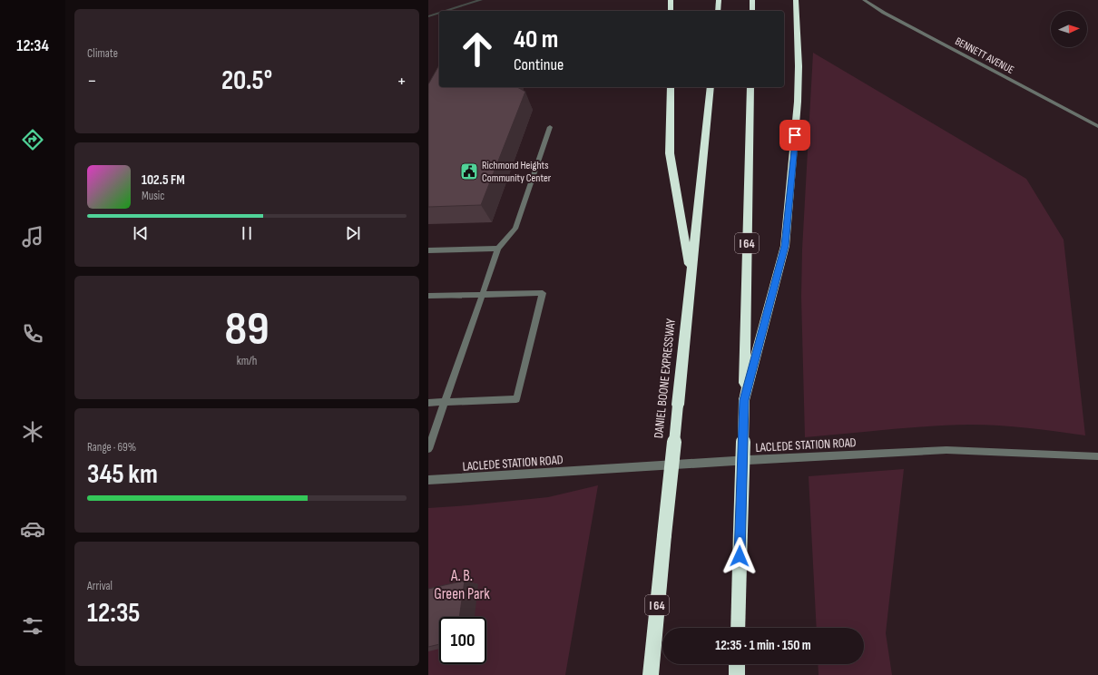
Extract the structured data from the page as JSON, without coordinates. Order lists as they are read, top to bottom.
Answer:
{
  "streets": {
    "highway": ["I 64", "DANIEL BOONE EXPRESSWAY"],
    "street": ["BENNETT AVENUE", "LACLEDE STATION ROAD"]
  },
  "parks": ["A. B. Green Park"],
  "places": {
    "public building": ["Richmond Heights Community Center"]
  },
  "north": "right",
  "page": {
    "tabs": "12:34",
    "tile": [
      "Climate",
      ["89", "km/h"],
      ["Range · 69%", "345 km"],
      ["Arrival", "12:35"]
    ],
    "turn": ["40 m", "Continue"],
    "heat": ["−", "20.5°", "+"],
    "song": ["102.5 FM", "Music"],
    "limit": "100",
    "trip": "12:35 · 1 min · 150 m"
  }
}
